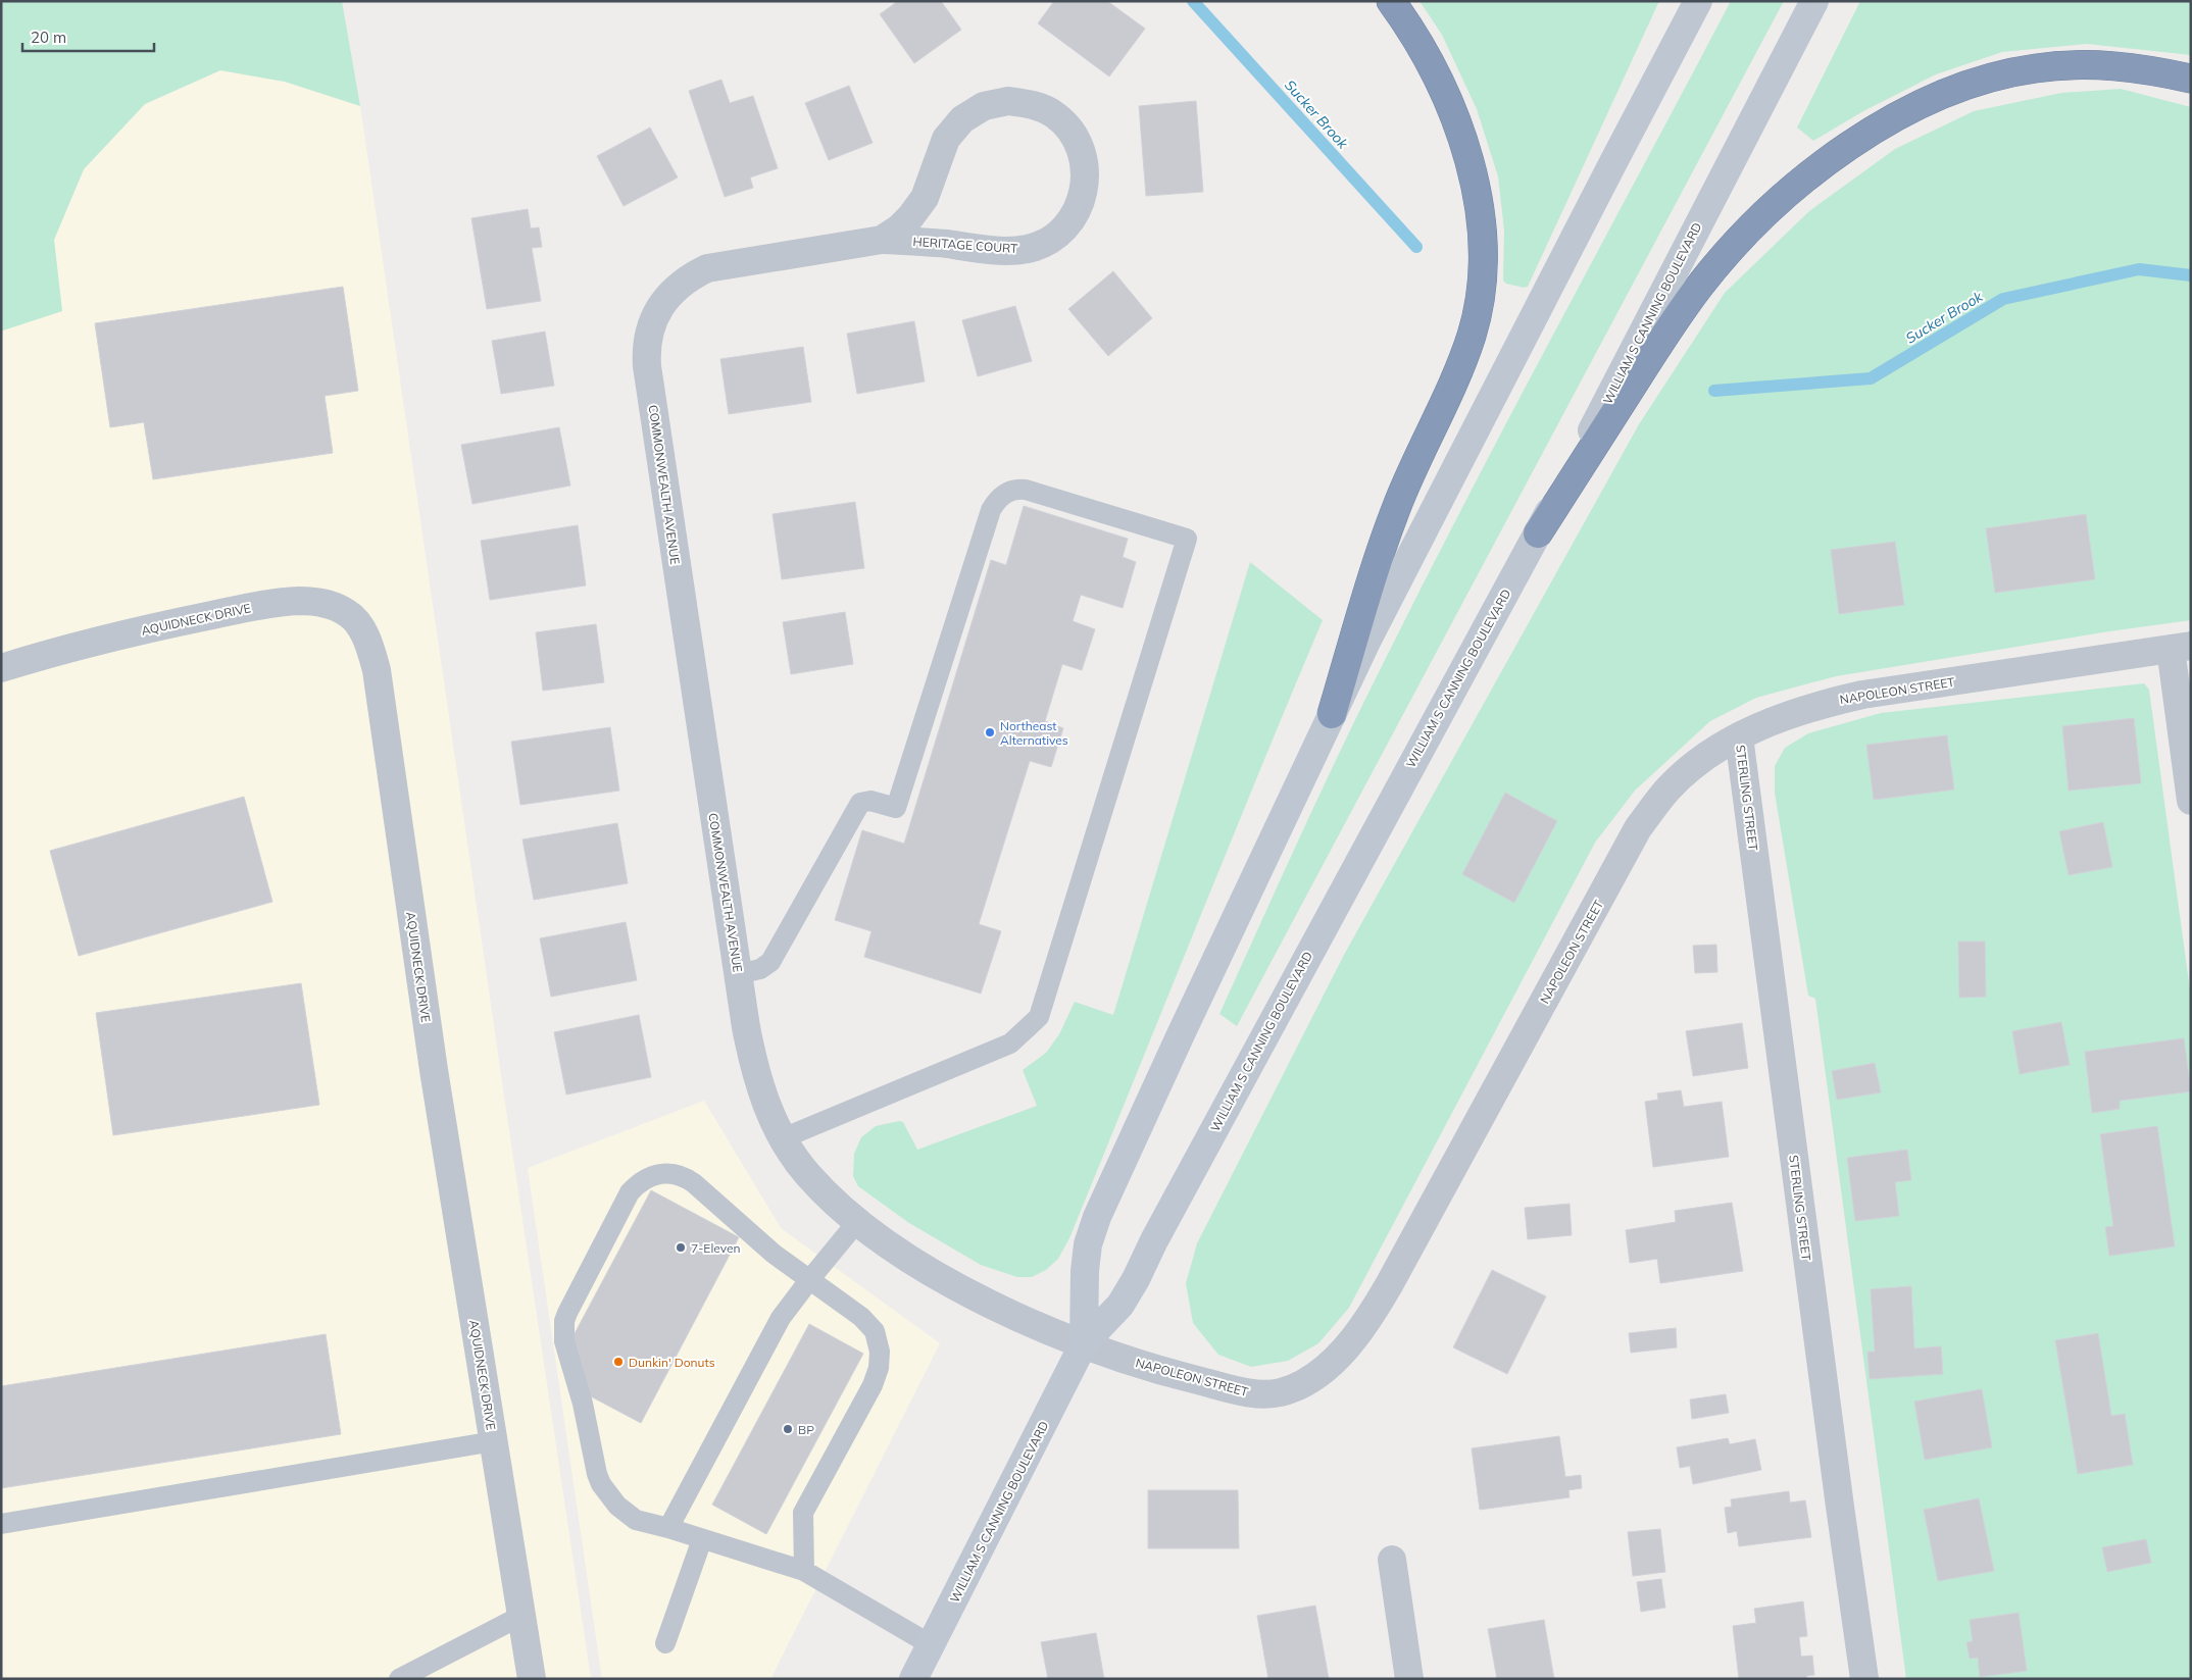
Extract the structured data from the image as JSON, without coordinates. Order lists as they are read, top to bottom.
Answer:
{
  "streets": {
    "main road": ["WILLIAM S CANNING BOULEVARD"],
    "street": [
      "HERITAGE COURT",
      "COMMONWEALTH AVENUE",
      "AQUIDNECK DRIVE",
      "NAPOLEON STREET",
      "STERLING STREET"
    ]
  },
  "crossings": [
    ["HERITAGE COURT", "COMMONWEALTH AVENUE"],
    ["WILLIAM S CANNING BOULEVARD", "COMMONWEALTH AVENUE"],
    ["WILLIAM S CANNING BOULEVARD", "NAPOLEON STREET"],
    ["COMMONWEALTH AVENUE", "NAPOLEON STREET"],
    ["NAPOLEON STREET", "STERLING STREET"]
  ],
  "water": ["Sucker Brook"],
  "places": [
    "Northeast Alternatives",
    "7-Eleven",
    "Dunkin' Donuts",
    "BP"
  ],
  "scale_bar": "20 m"
}
